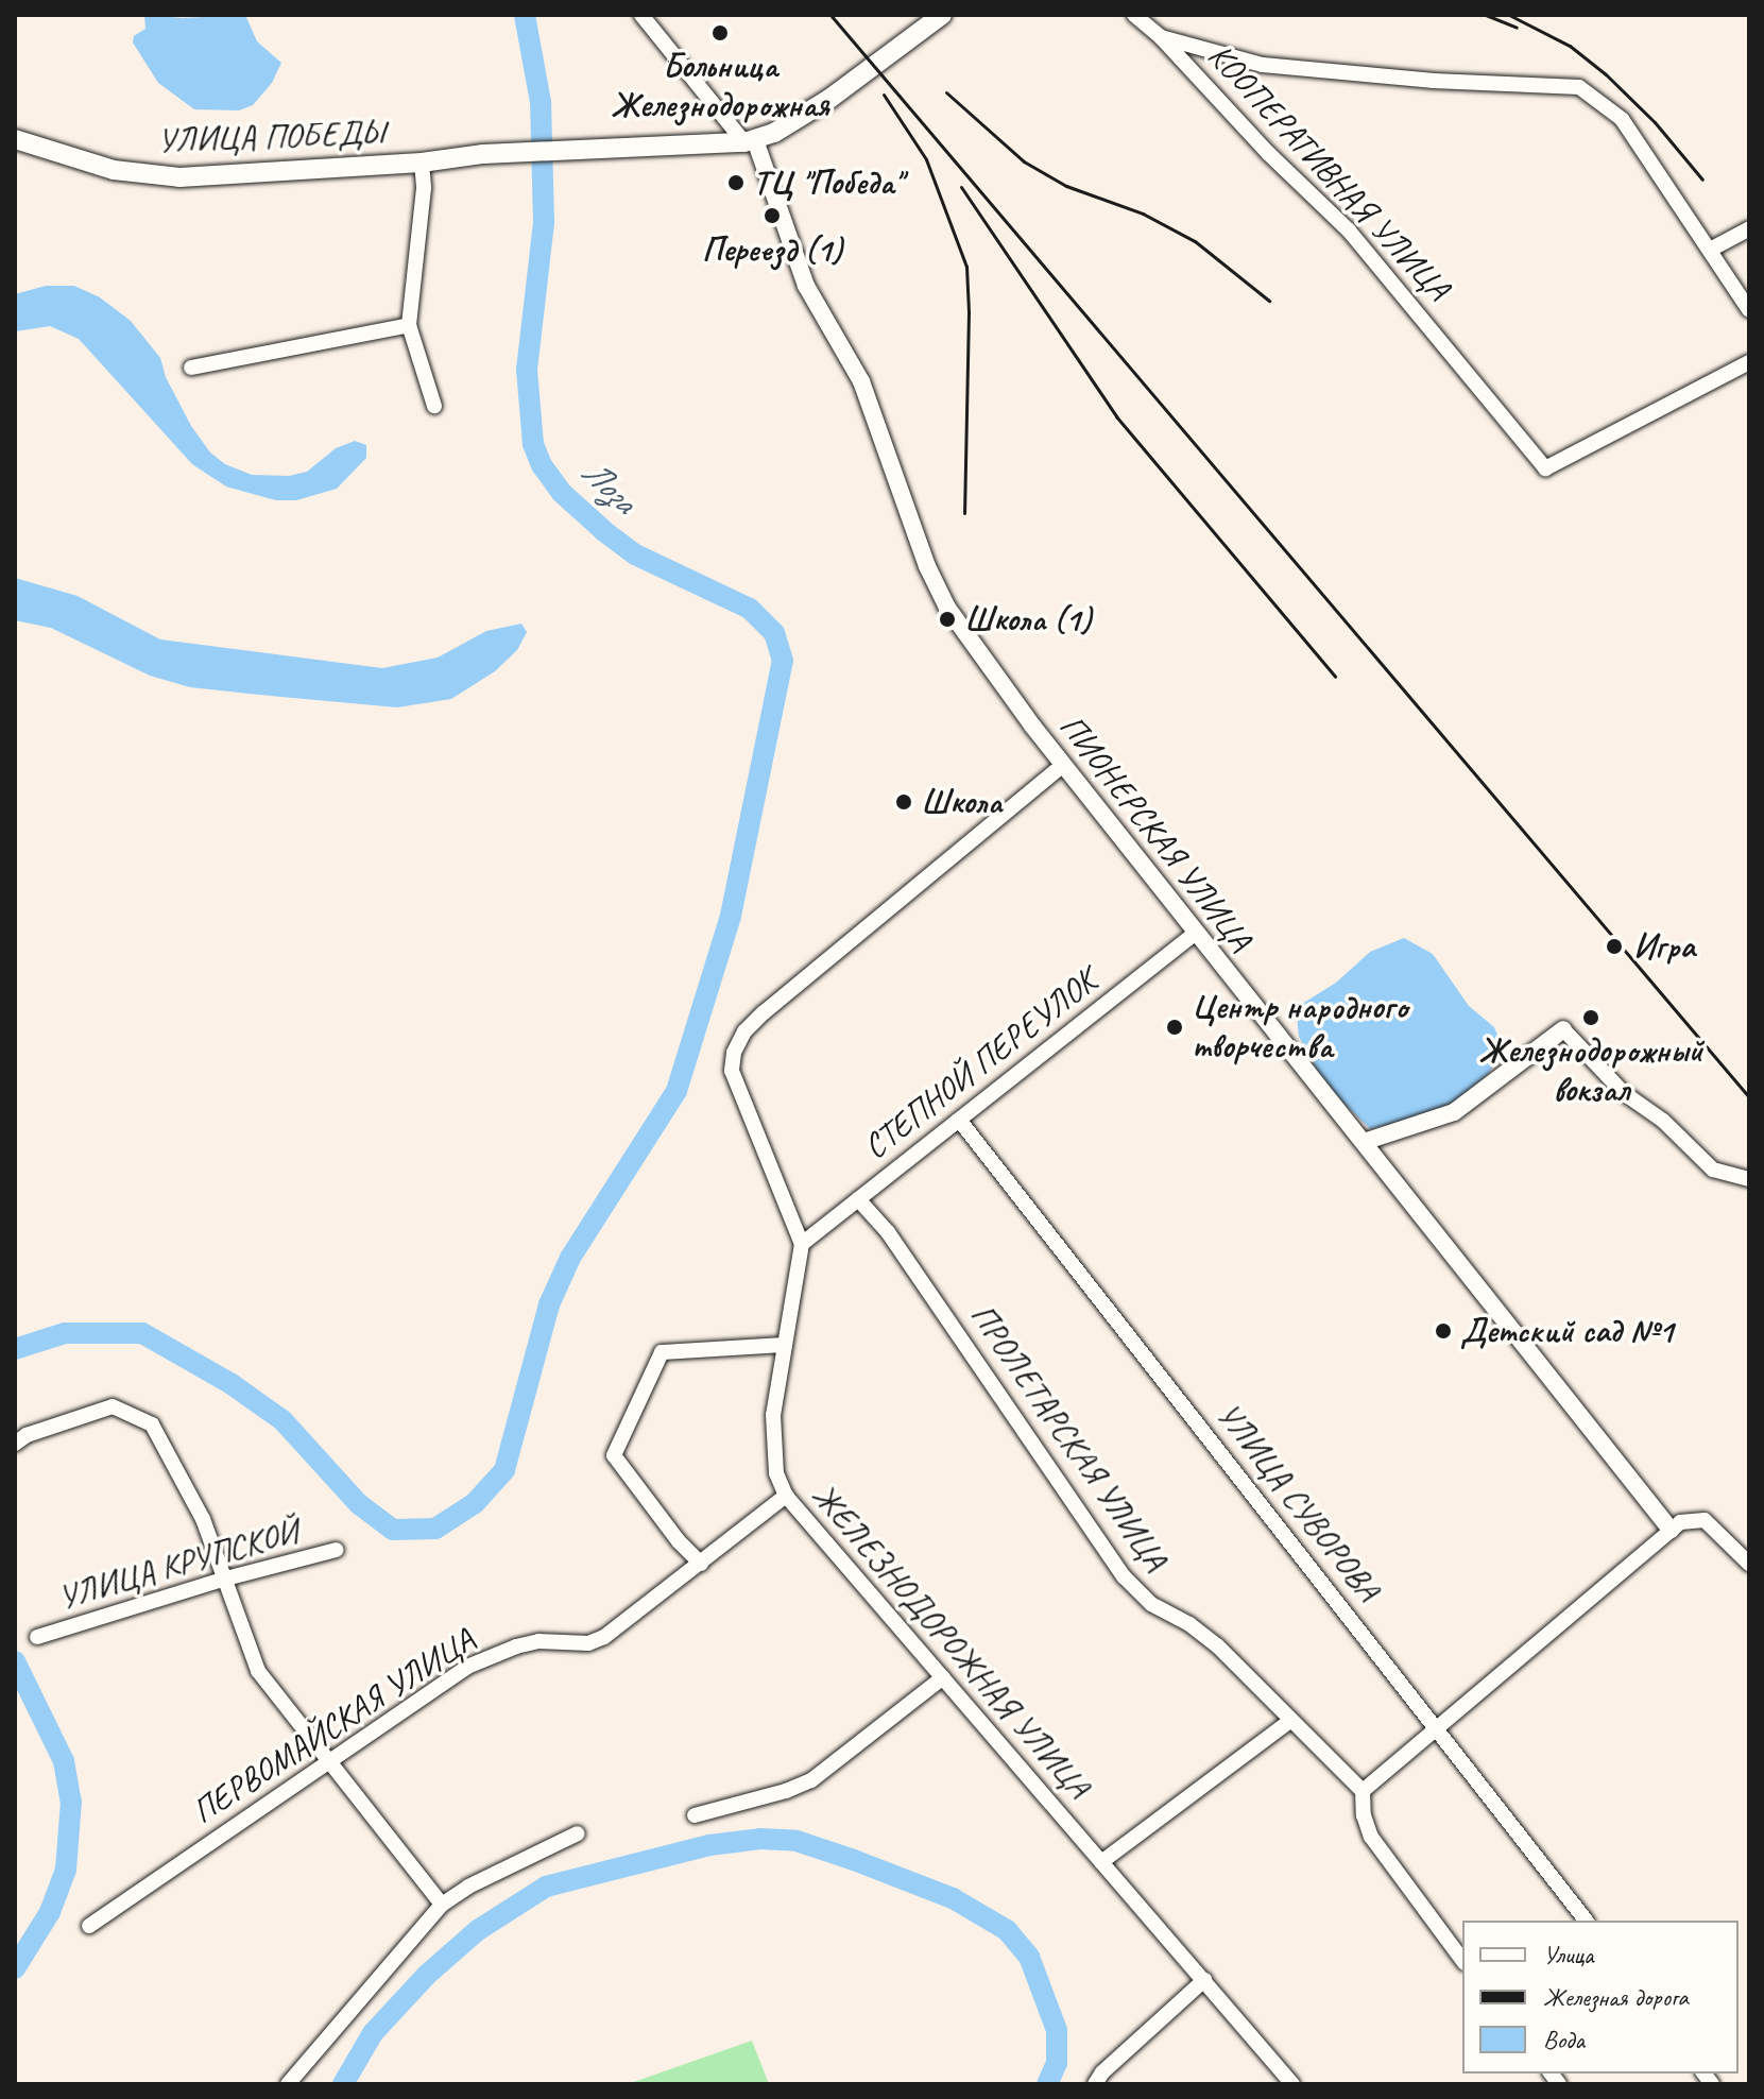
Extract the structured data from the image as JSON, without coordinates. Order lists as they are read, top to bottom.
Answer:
{
  "streets": {
    "main road": ["УЛИЦА ПОБЕДЫ"],
    "street": [
      "КООПЕРАТИВНАЯ УЛИЦА",
      "ПИОНЕРСКАЯ УЛИЦА",
      "СТЕПНОЙ ПЕРЕУЛОК",
      "ПРОЛЕТАРСКАЯ УЛИЦА",
      "УЛИЦА СУВОРОВА",
      "УЛИЦА КРУПСКОЙ",
      "ЖЕЛЕЗНОДОРОЖНАЯ УЛИЦА",
      "ПЕРВОМАЙСКАЯ УЛИЦА"
    ]
  },
  "crossings": [
    ["УЛИЦА ПОБЕДЫ", "ПИОНЕРСКАЯ УЛИЦА"],
    ["ПИОНЕРСКАЯ УЛИЦА", "СТЕПНОЙ ПЕРЕУЛОК"],
    ["СТЕПНОЙ ПЕРЕУЛОК", "ПРОЛЕТАРСКАЯ УЛИЦА"],
    ["СТЕПНОЙ ПЕРЕУЛОК", "УЛИЦА СУВОРОВА"],
    ["СТЕПНОЙ ПЕРЕУЛОК", "ЖЕЛЕЗНОДОРОЖНАЯ УЛИЦА"],
    ["ЖЕЛЕЗНОДОРОЖНАЯ УЛИЦА", "ПЕРВОМАЙСКАЯ УЛИЦА"]
  ],
  "water": ["Лоза"],
  "places": [
    "Больница Железнодорожная",
    "ТЦ \"Победа\"",
    "Переезд (1)",
    "Школа (1)",
    "Школа",
    "Игра",
    "Железнодорожный вокзал",
    "Центр народного творчества",
    "Детский сад №1"
  ],
  "legend": ["Улица", "Железная дорога", "Вода"]
}
